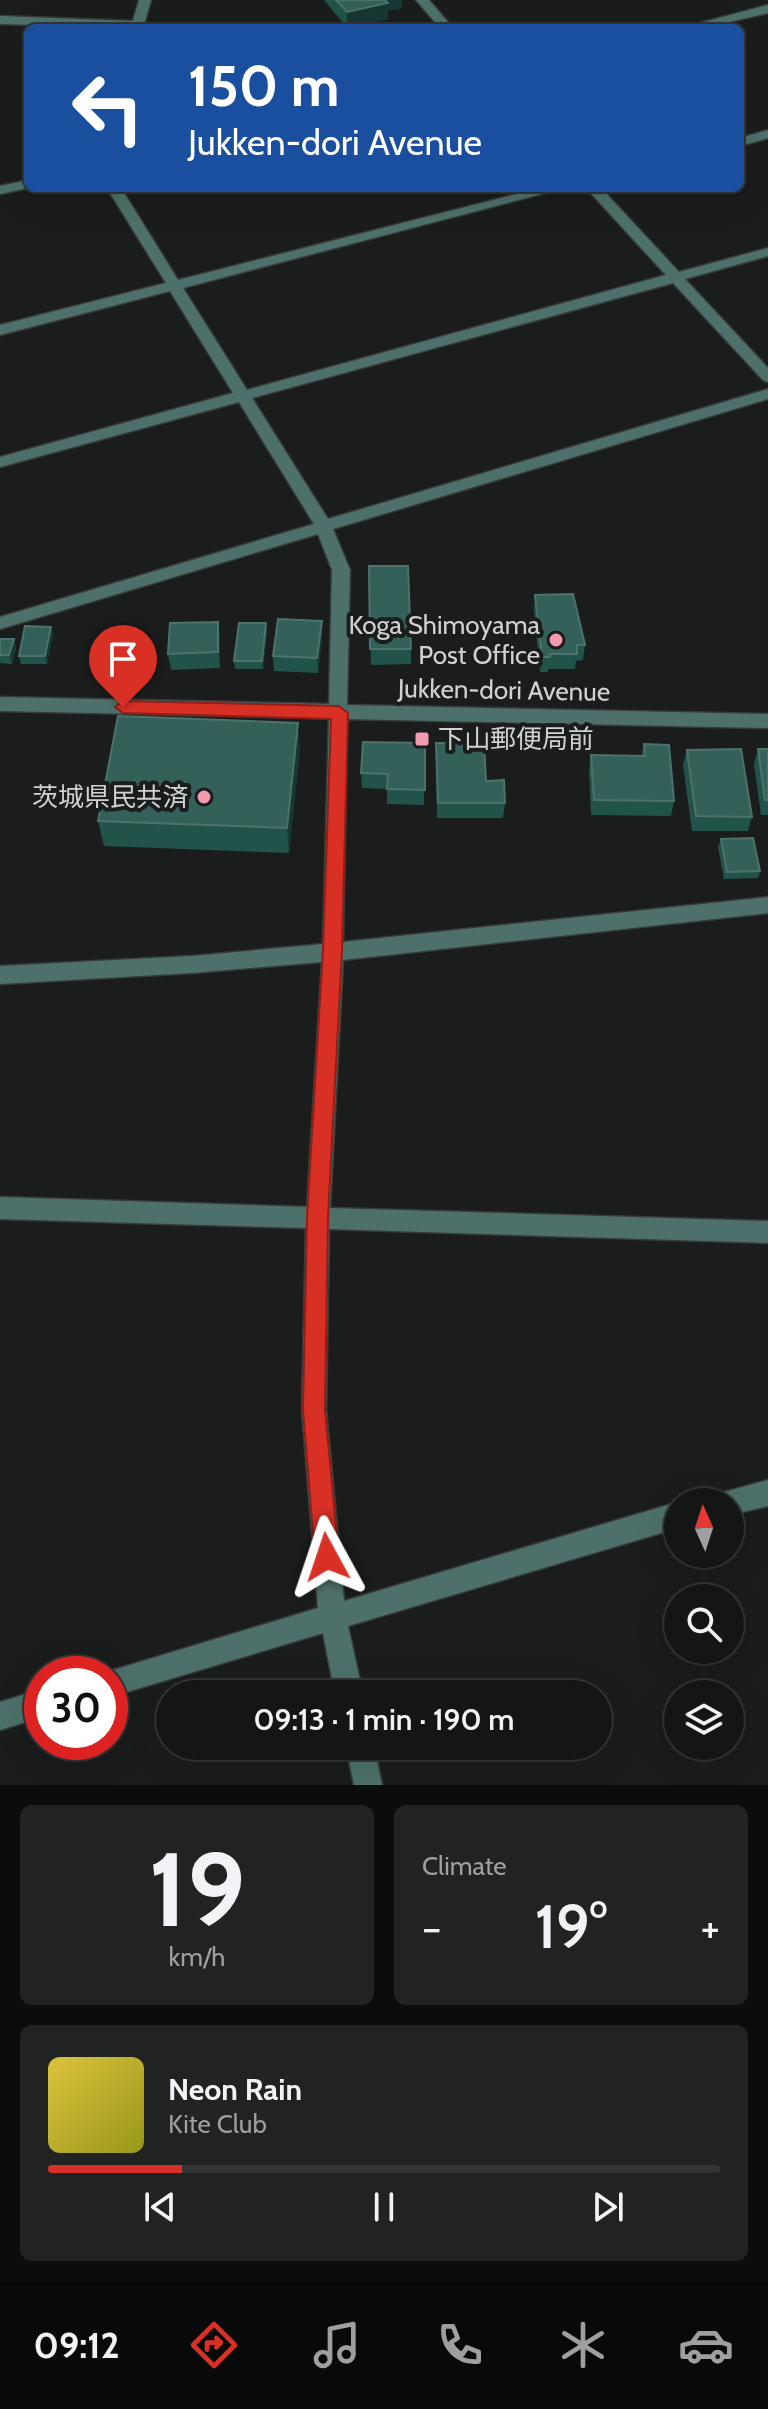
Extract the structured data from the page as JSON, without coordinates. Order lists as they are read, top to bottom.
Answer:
{
  "streets": {
    "street": ["Jukken-dori Avenue"]
  },
  "places": {
    "other": ["Koga Shimoyama Post Office", "茨城県民共済"],
    "transit": ["下山郵便局前"]
  },
  "north": "top",
  "page": {
    "turn": ["150 m", "Jukken-dori Avenue"],
    "limit": "30",
    "trip": "09:13 · 1 min · 190 m",
    "tile": [
      ["19", "km/h"],
      "Climate"
    ],
    "heat": ["−", "19°", "+"],
    "song": ["Neon Rain", "Kite Club"],
    "tabs": "09:12"
  }
}
